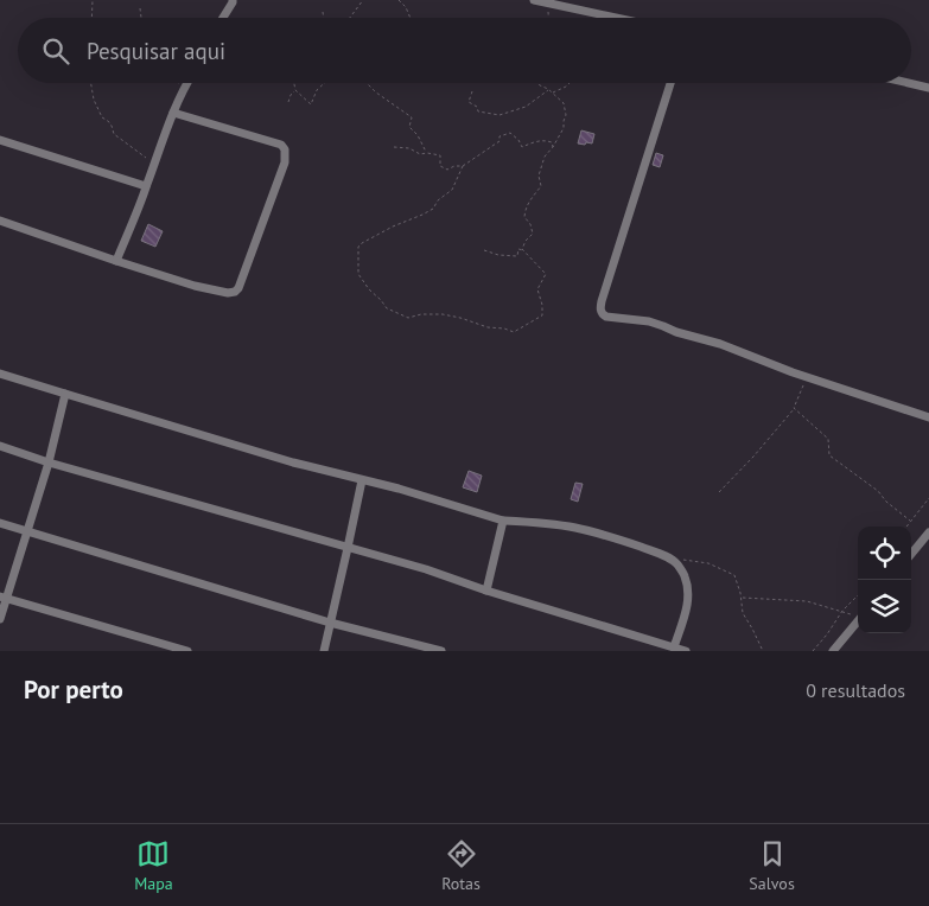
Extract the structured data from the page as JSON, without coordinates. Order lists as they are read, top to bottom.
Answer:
{
  "page": {
    "search": "Pesquisar aqui",
    "heading": ["Por perto", "0 resultados"],
    "nav": ["Mapa", "Rotas", "Salvos"]
  }
}
